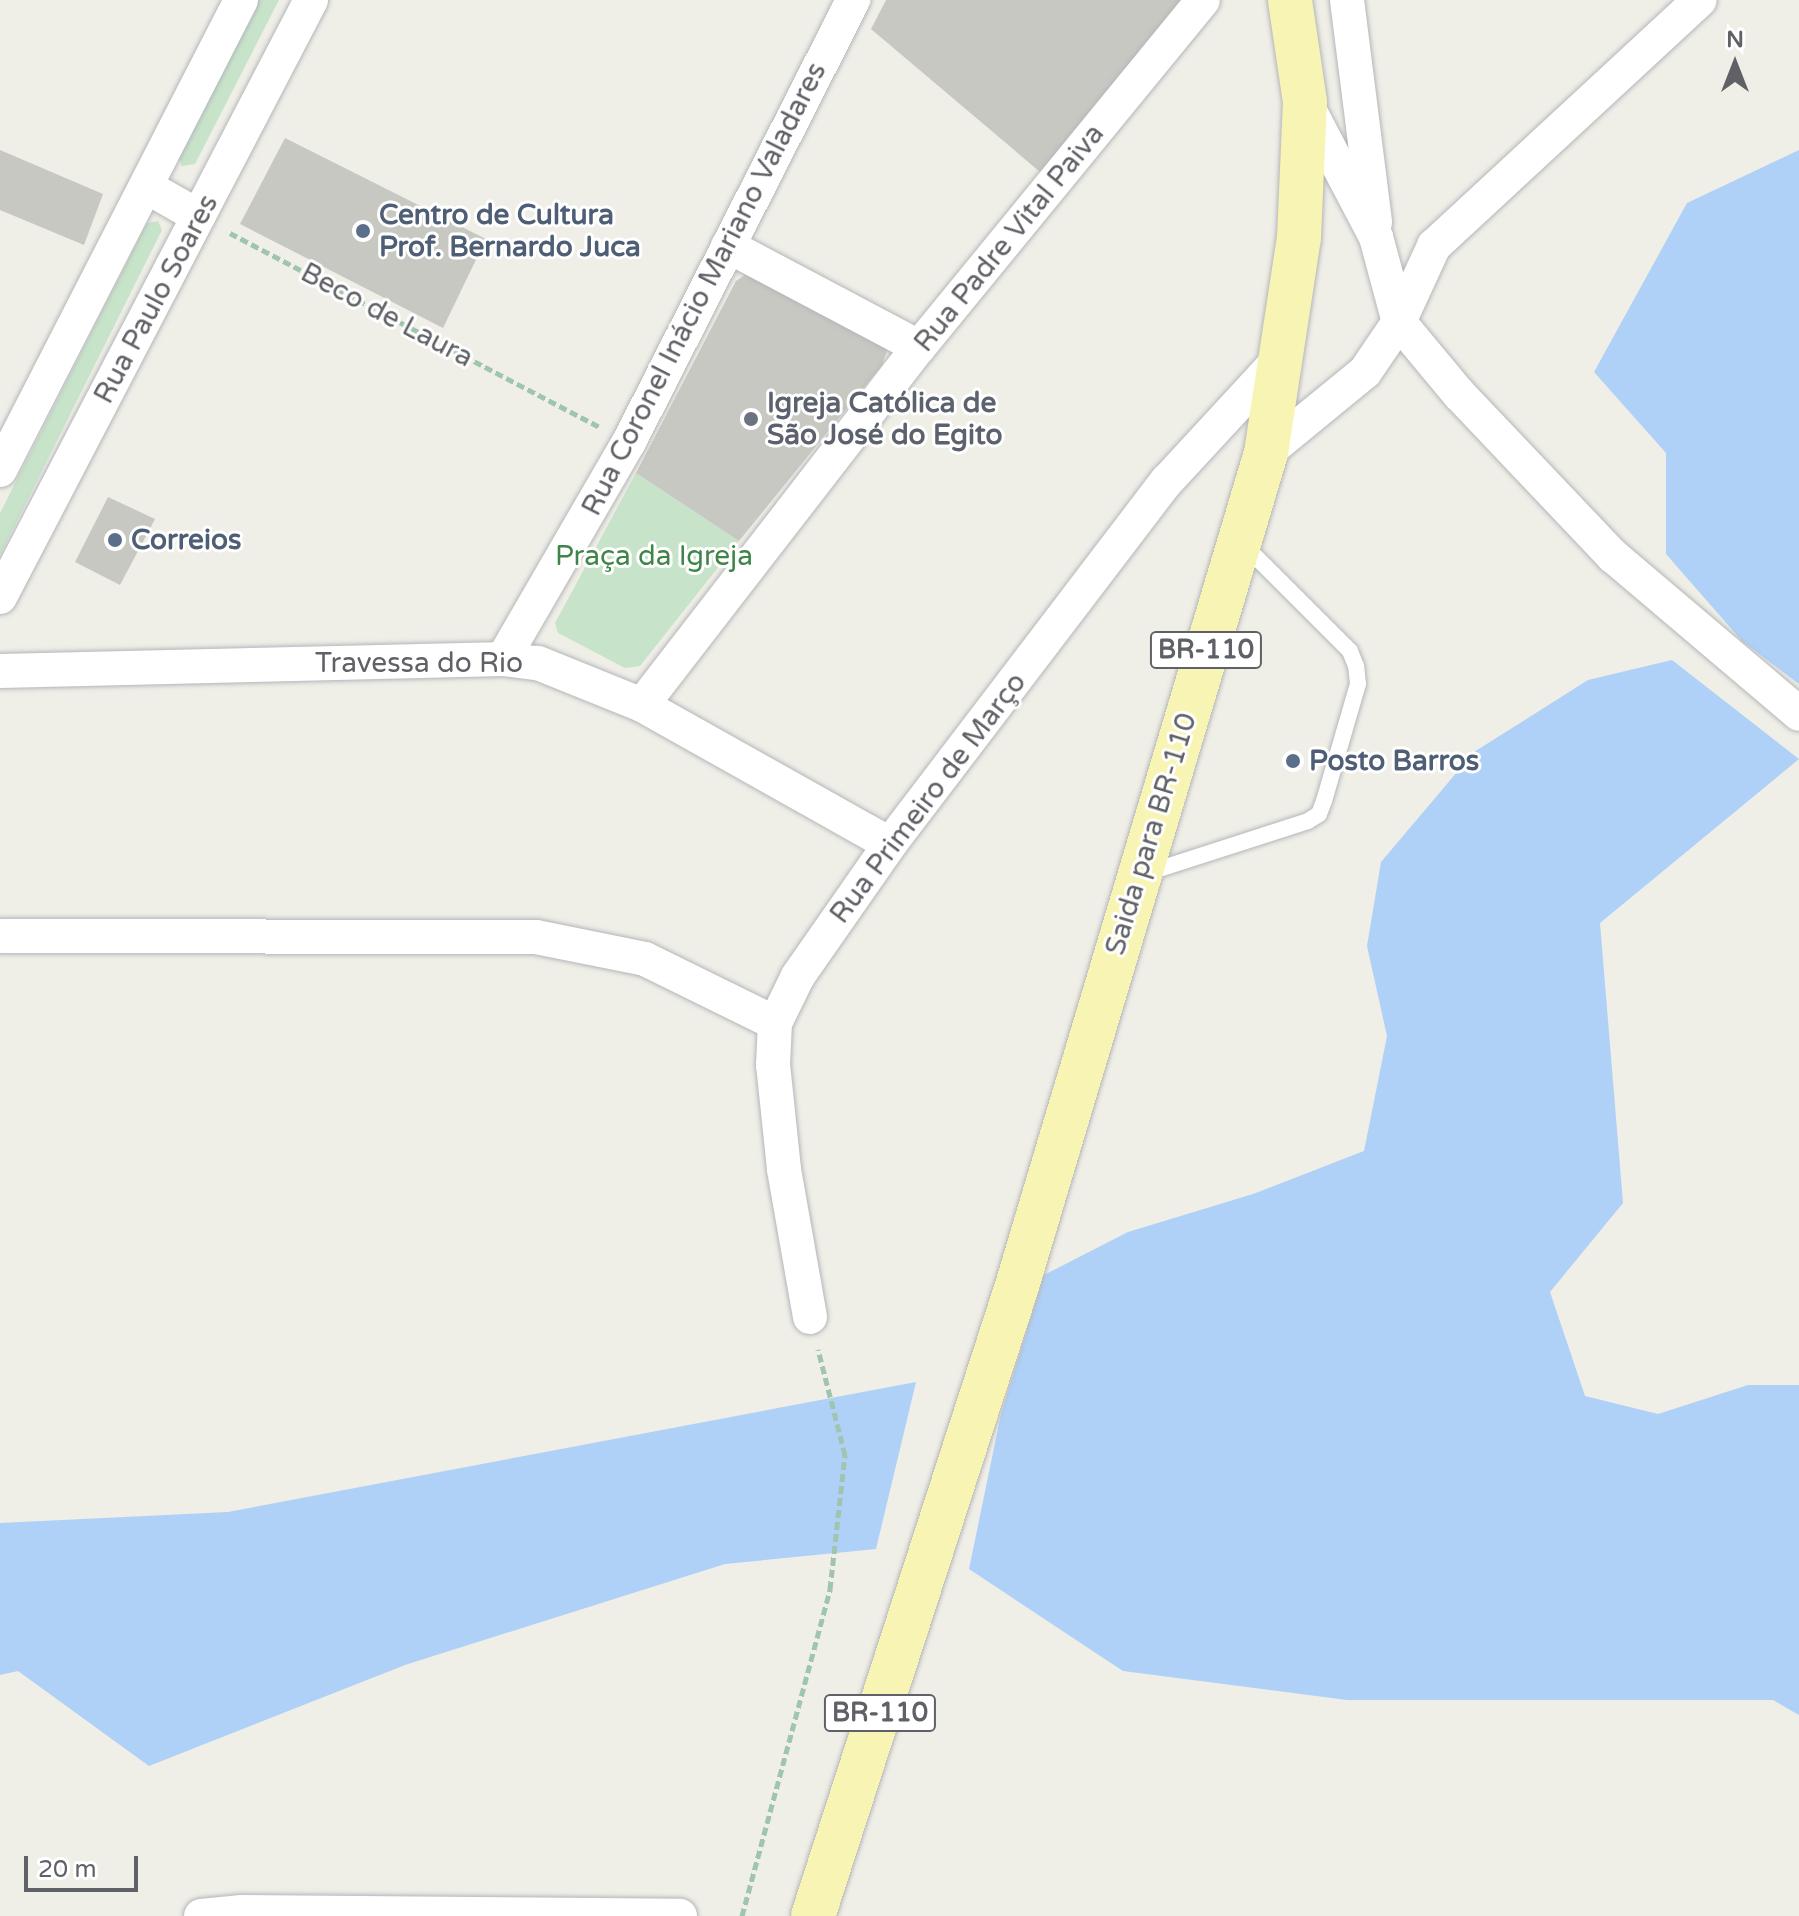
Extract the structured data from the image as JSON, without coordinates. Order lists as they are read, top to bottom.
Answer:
{
  "streets": {
    "main road": ["BR-110", "Saida para BR-110"],
    "street": [
      "Rua Padre Vital Paiva",
      "Rua Coronel Inácio Mariano Valadares",
      "Rua Paulo Soares",
      "Travessa do Rio",
      "Rua Primeiro de Março"
    ],
    "path": ["Beco de Laura"]
  },
  "crossings": [
    ["Rua Padre Vital Paiva", "Travessa do Rio"],
    ["Rua Coronel Inácio Mariano Valadares", "Beco de Laura"],
    ["Rua Coronel Inácio Mariano Valadares", "Travessa do Rio"],
    ["Rua Paulo Soares", "Beco de Laura"],
    ["Travessa do Rio", "Rua Primeiro de Março"],
    ["Rua Primeiro de Março", "Saida para BR-110"]
  ],
  "parks": ["Praça da Igreja"],
  "places": [
    "Centro de Cultura Prof. Bernardo Juca",
    "Igreja Católica de São José do Egito",
    "Correios",
    "Posto Barros"
  ],
  "scale_bar": "20 m",
  "north": "top"
}
